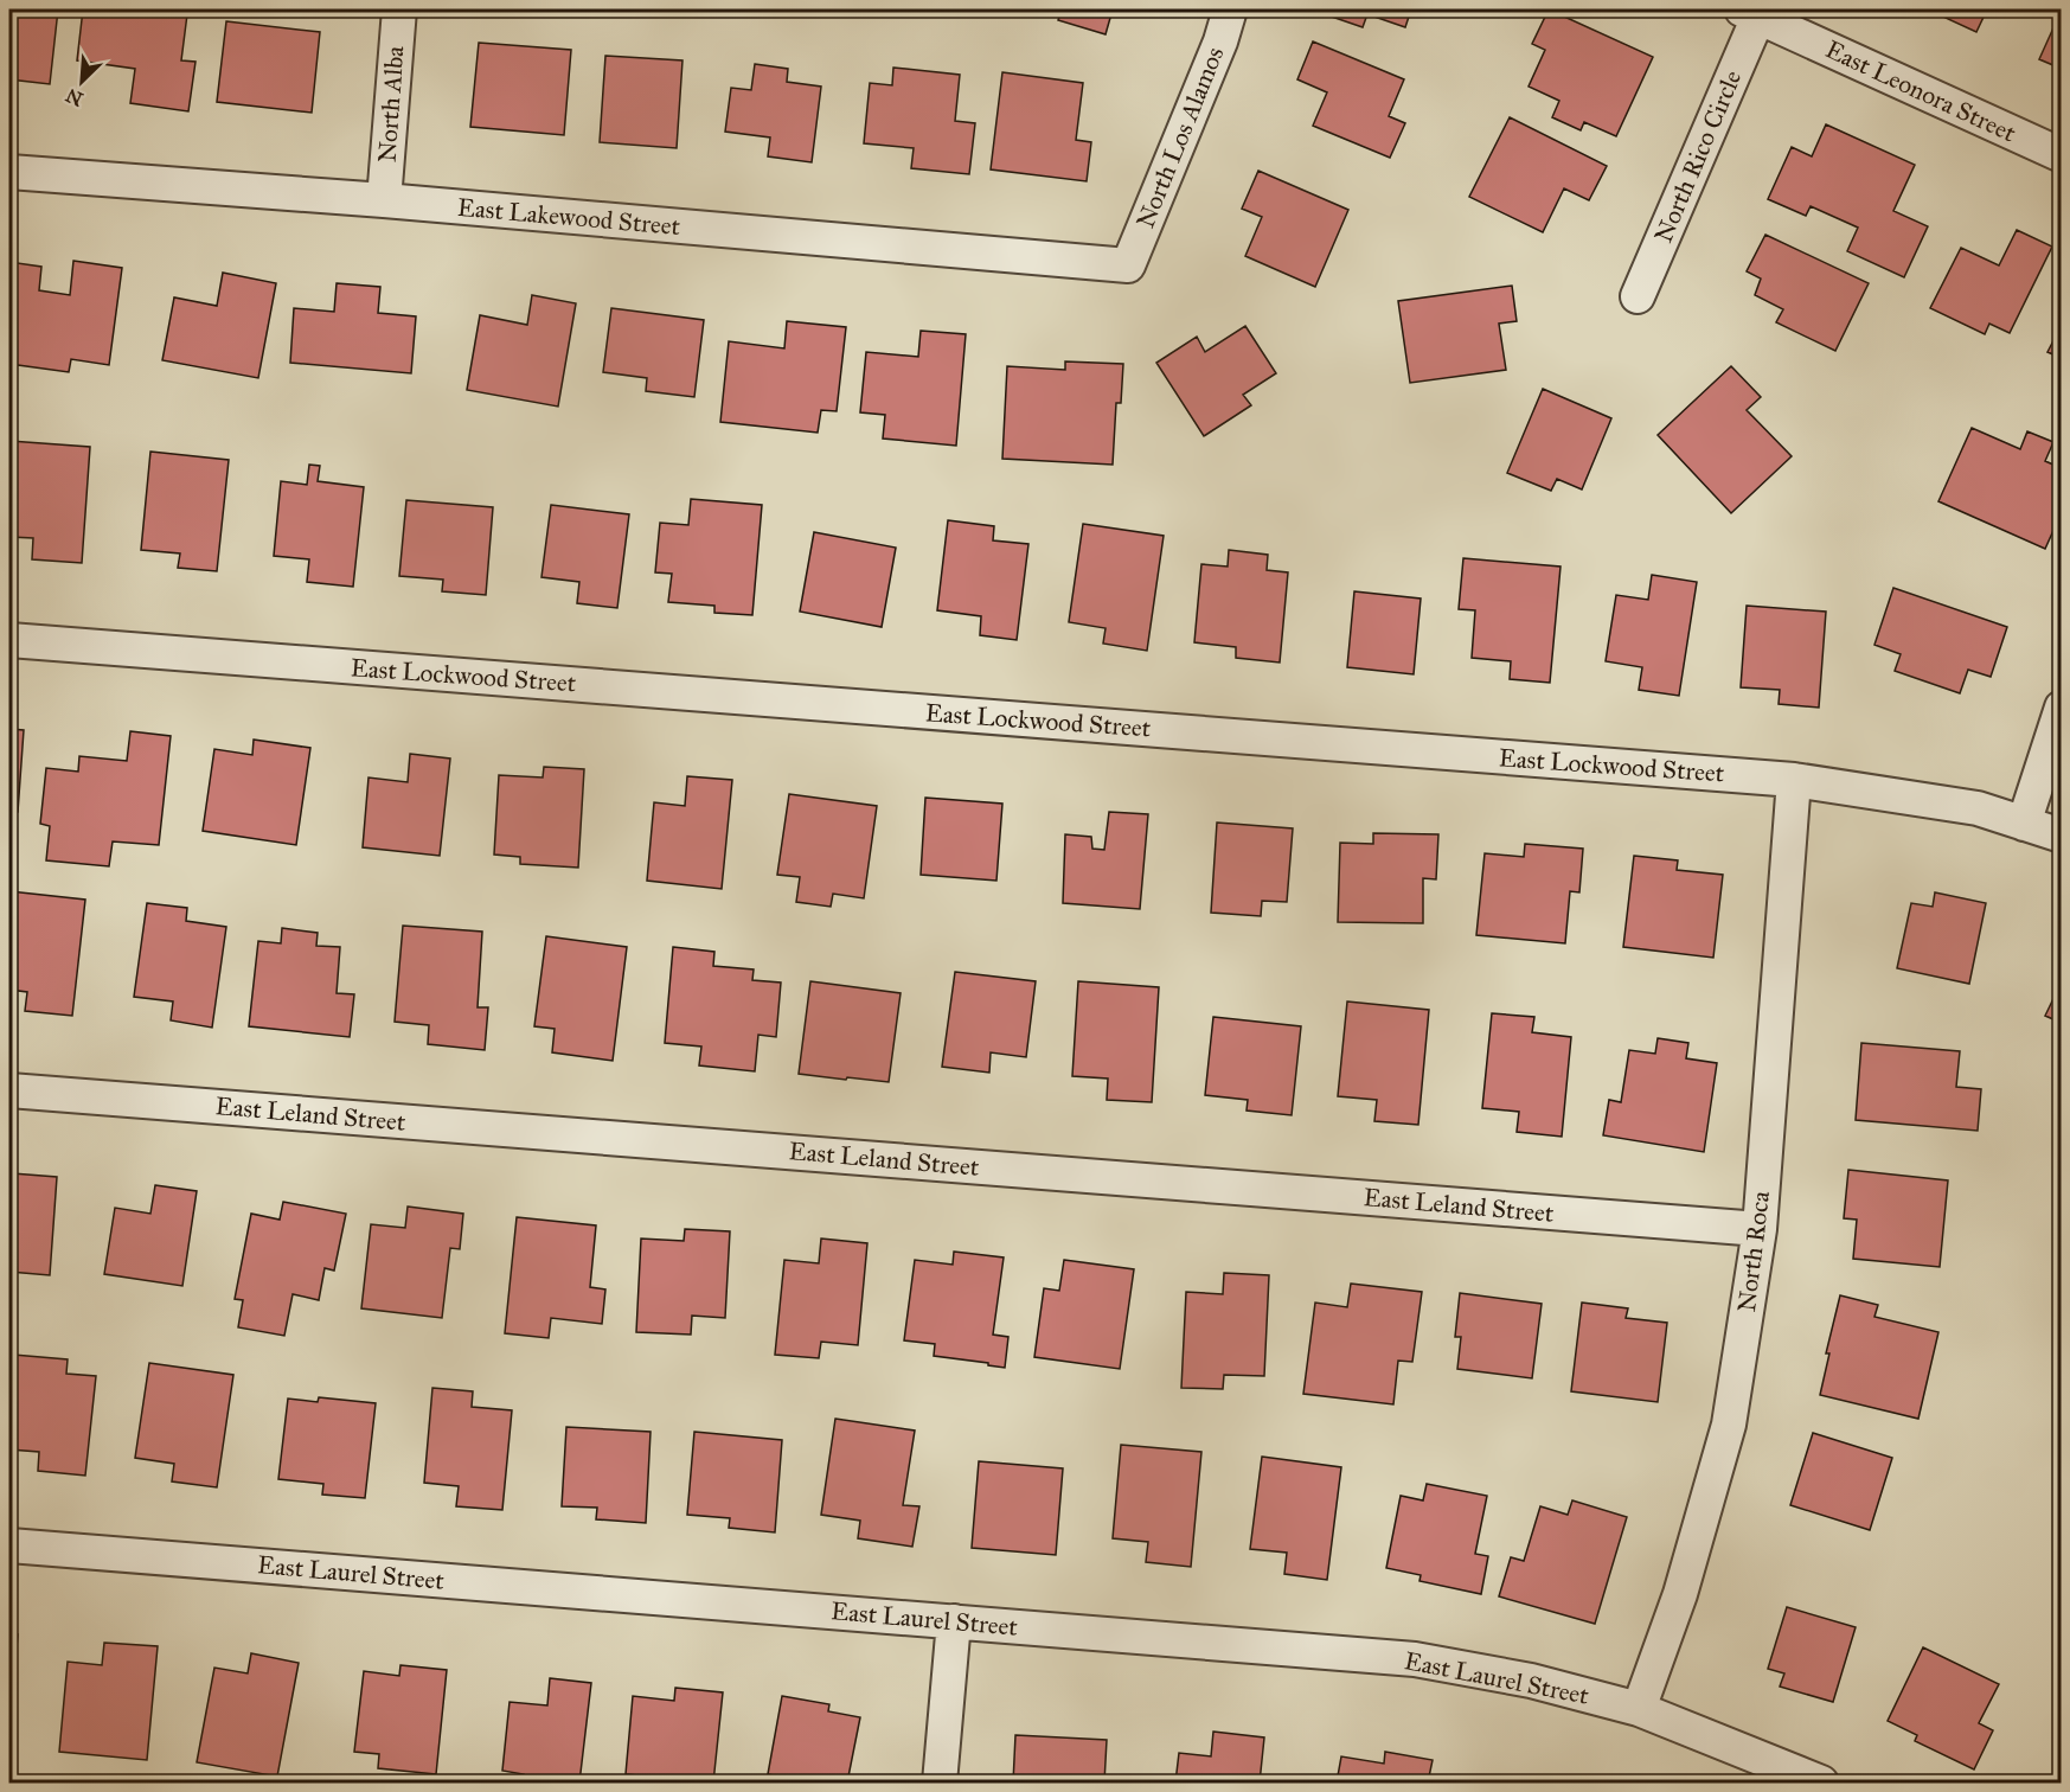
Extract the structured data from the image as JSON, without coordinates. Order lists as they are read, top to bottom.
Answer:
{
  "streets": {
    "street": [
      "East Leonora Street",
      "North Alba",
      "North Los Alamos",
      "North Rico Circle",
      "East Lakewood Street",
      "East Lockwood Street",
      "East Leland Street",
      "North Roca",
      "East Laurel Street"
    ]
  },
  "crossings": [
    ["East Leonora Street", "North Rico Circle"],
    ["North Alba", "East Lakewood Street"],
    ["North Los Alamos", "East Lakewood Street"],
    ["East Lockwood Street", "North Roca"],
    ["East Leland Street", "North Roca"],
    ["North Roca", "East Laurel Street"]
  ],
  "north": "bottom left"
}
